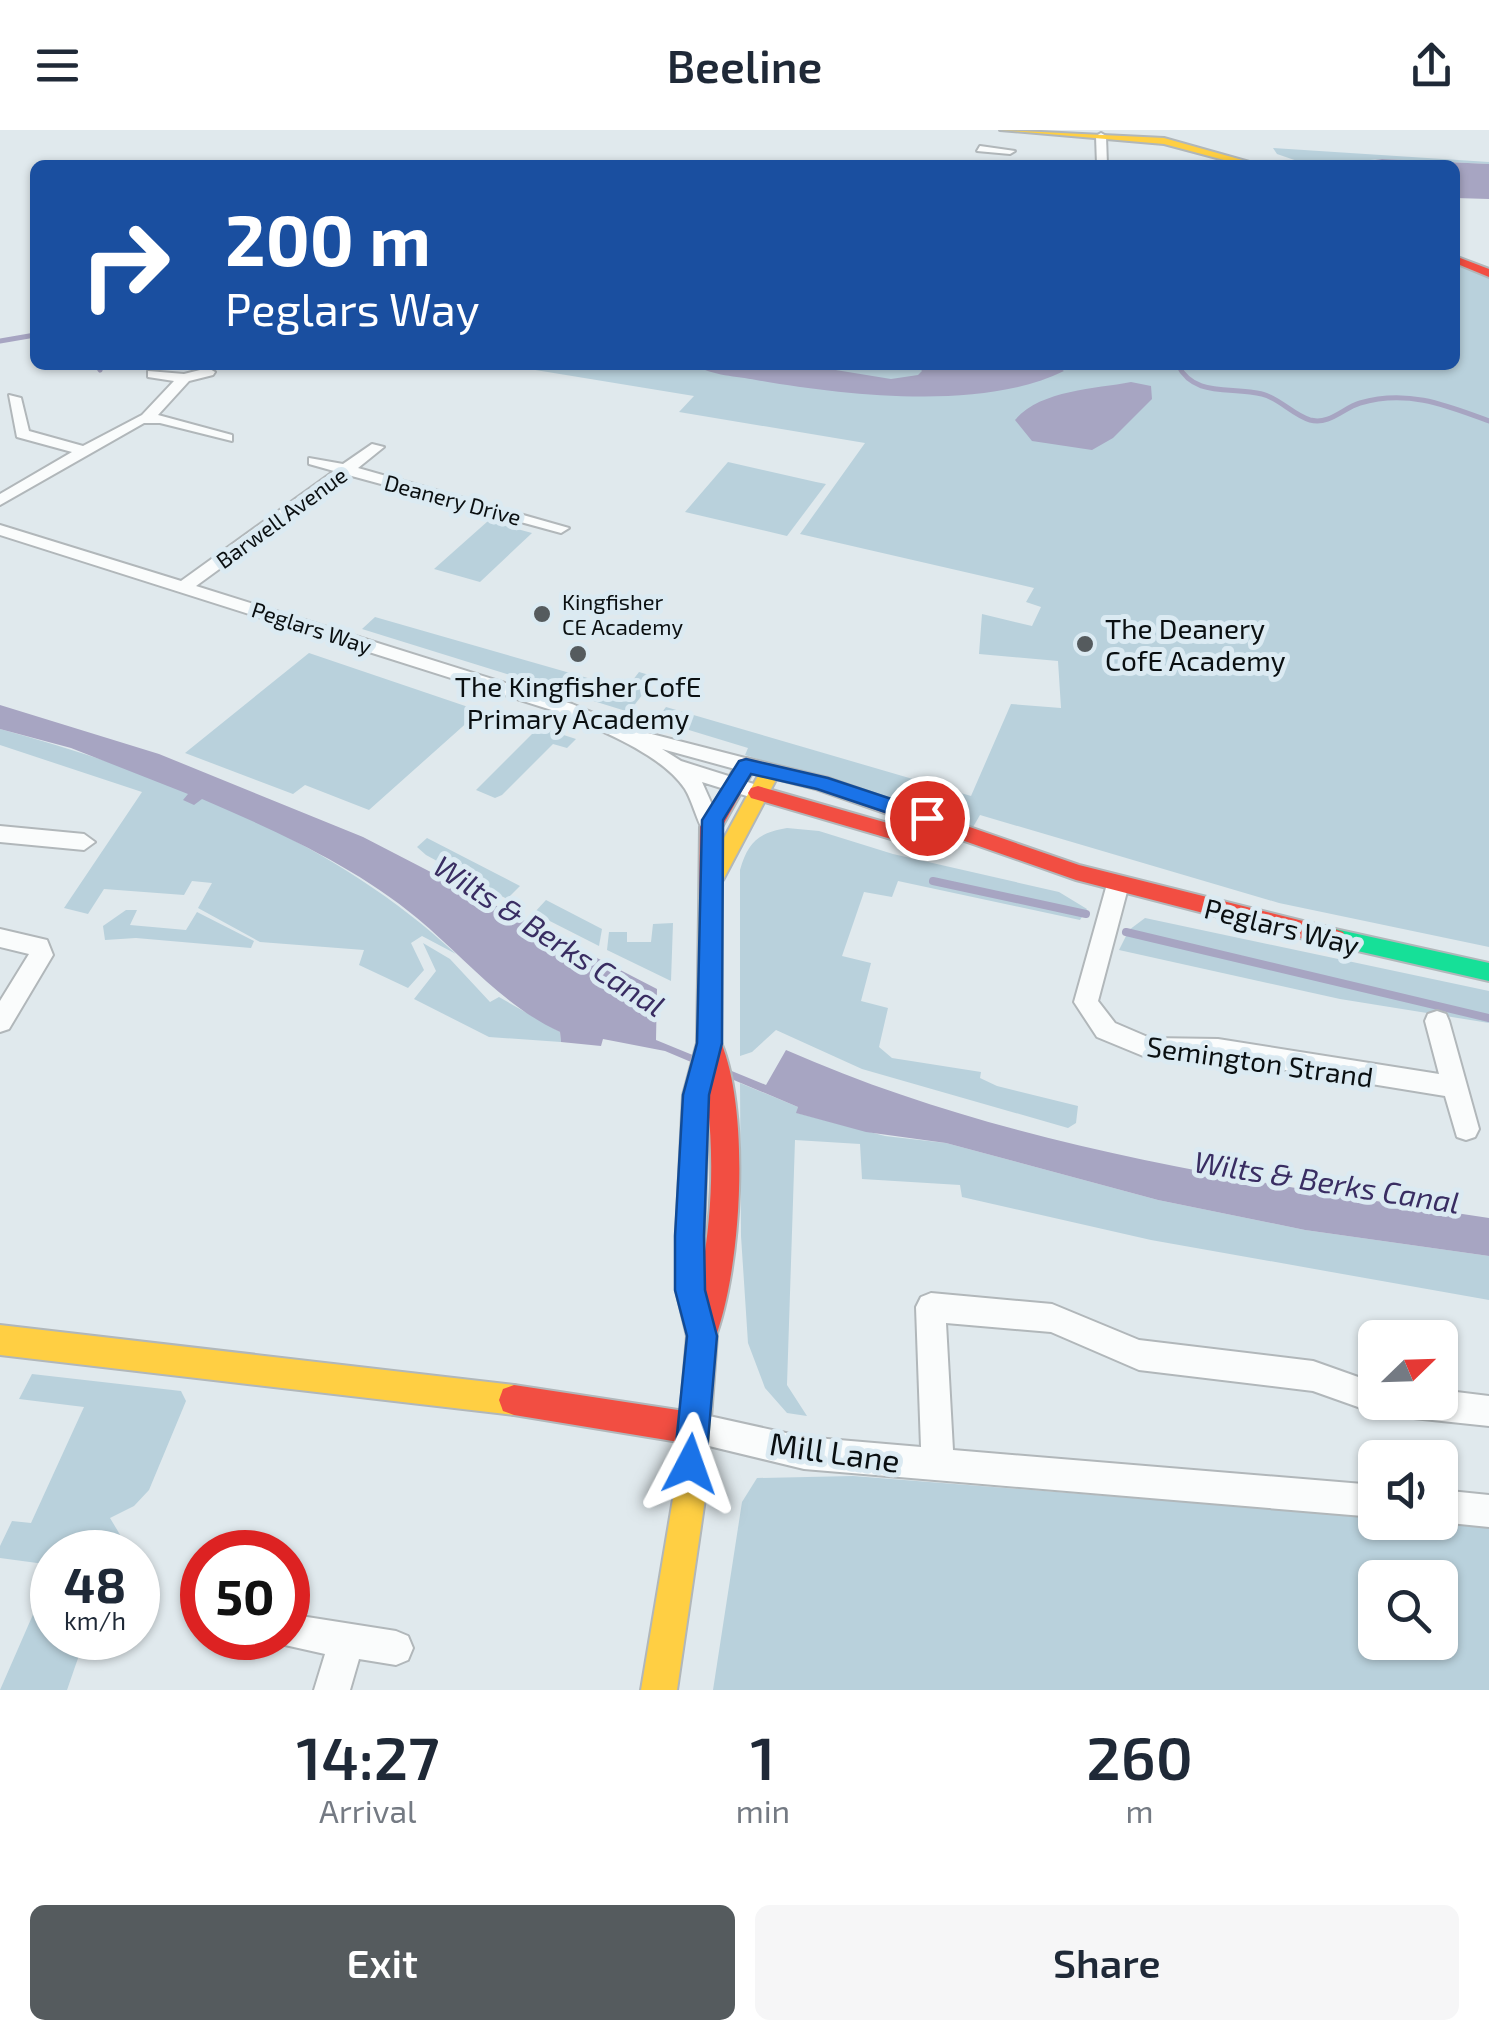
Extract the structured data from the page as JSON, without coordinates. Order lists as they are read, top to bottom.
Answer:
{
  "streets": {
    "main road": ["Peglars Way", "Mill Lane"],
    "street": ["Deanery Drive", "Barwell Avenue", "Semington Strand"]
  },
  "crossings": [
    ["Deanery Drive", "Barwell Avenue"],
    ["Barwell Avenue", "Peglars Way"],
    ["Peglars Way", "Semington Strand"]
  ],
  "water": ["Wilts & Berks Canal"],
  "places": ["Kingfisher CE Academy", "The Deanery CofE Academy", "The Kingfisher CofE Primary Academy"],
  "north": "top right",
  "page": {
    "header": "Beeline",
    "turn": ["200 m", "Peglars Way"],
    "speed": "48 km/h",
    "limit": "50",
    "eta": [
      "14:27",
      "Arrival",
      "1",
      "min",
      "260",
      "m"
    ],
    "buttons": ["Exit", "Share"]
  }
}
